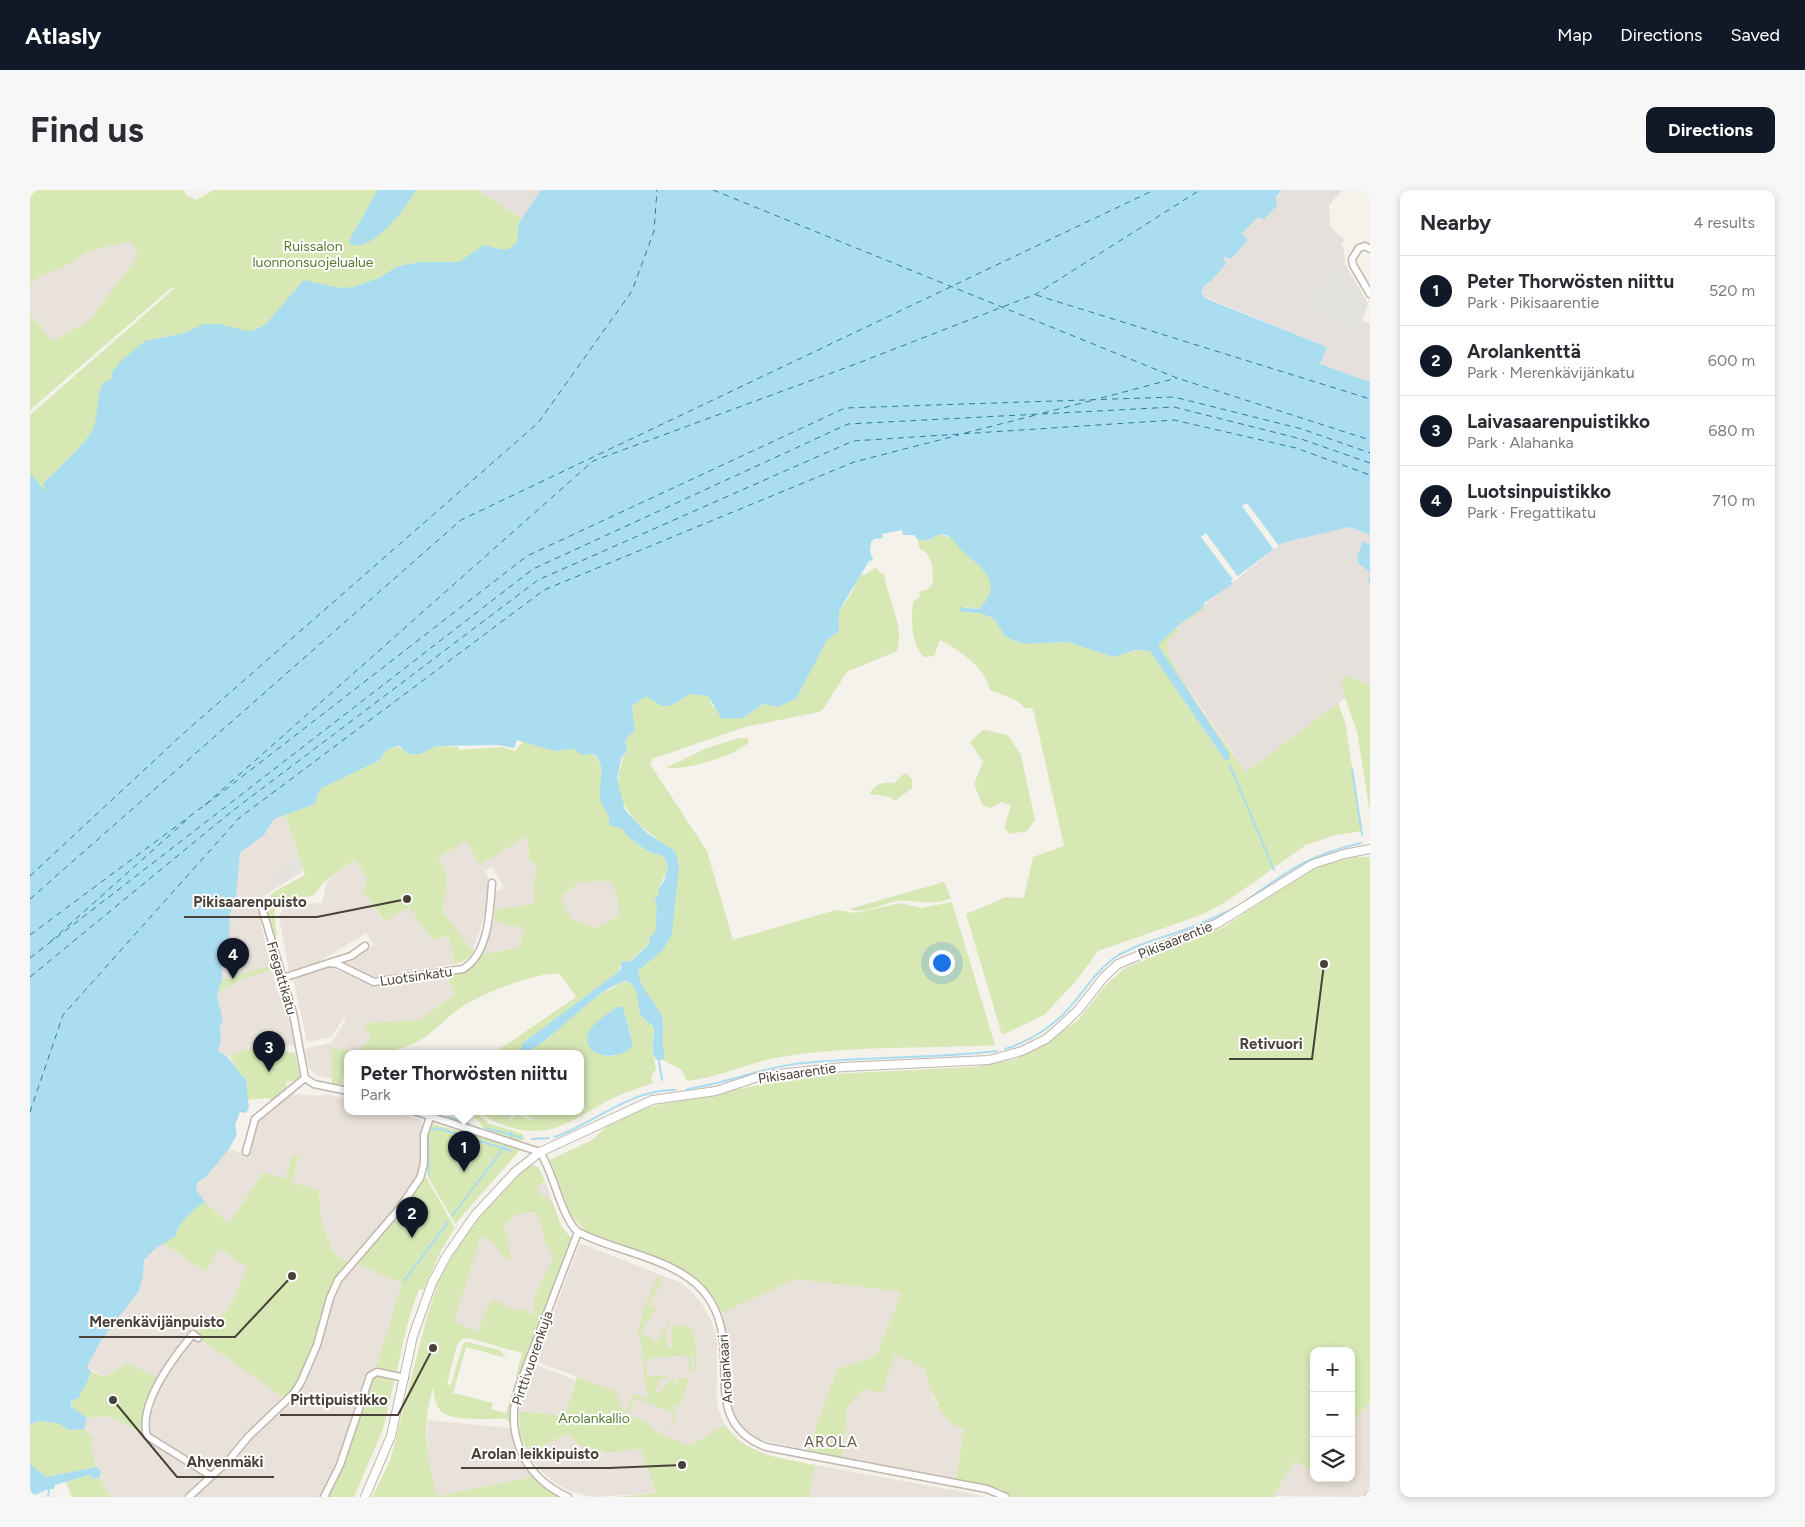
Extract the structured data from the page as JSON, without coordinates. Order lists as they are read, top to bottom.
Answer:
{
  "streets": {
    "street": [
      "Pikisaarentie",
      "Luotsinkatu",
      "Fregattikatu",
      "Pirttivuorenkuja",
      "Arolankaari"
    ]
  },
  "crossings": [
    ["Pirttivuorenkuja", "Arolankaari"]
  ],
  "districts": ["AROLA"],
  "parks": ["Ruissalon luonnonsuojelualue", "Arolankallio"],
  "places": [
    "Pikisaarenpuisto",
    "Retivuori",
    "Merenkävijänpuisto",
    "Pirttipuistikko",
    "Ahvenmäki",
    "Arolan leikkipuisto"
  ],
  "page": {
    "header": "Atlasly",
    "nav": ["Map", "Directions", "Saved"],
    "buttons": "Directions",
    "title": "Find us",
    "heading": ["Nearby", "4 results"],
    "list": [
      {
        "mark": "1",
        "name": "Peter Thorwösten niittu",
        "note": "Park · Pikisaarentie",
        "value": "520 m"
      },
      {
        "mark": "2",
        "name": "Arolankenttä",
        "note": "Park · Merenkävijänkatu",
        "value": "600 m"
      },
      {
        "mark": "3",
        "name": "Laivasaarenpuistikko",
        "note": "Park · Alahanka",
        "value": "680 m"
      },
      {
        "mark": "4",
        "name": "Luotsinpuistikko",
        "note": "Park · Fregattikatu",
        "value": "710 m"
      }
    ],
    "pins": [
      "4",
      "3",
      "1",
      "2"
    ],
    "popup": ["Peter Thorwösten niittu", "Park"],
    "map_buttons": ["+", "−"]
  }
}
